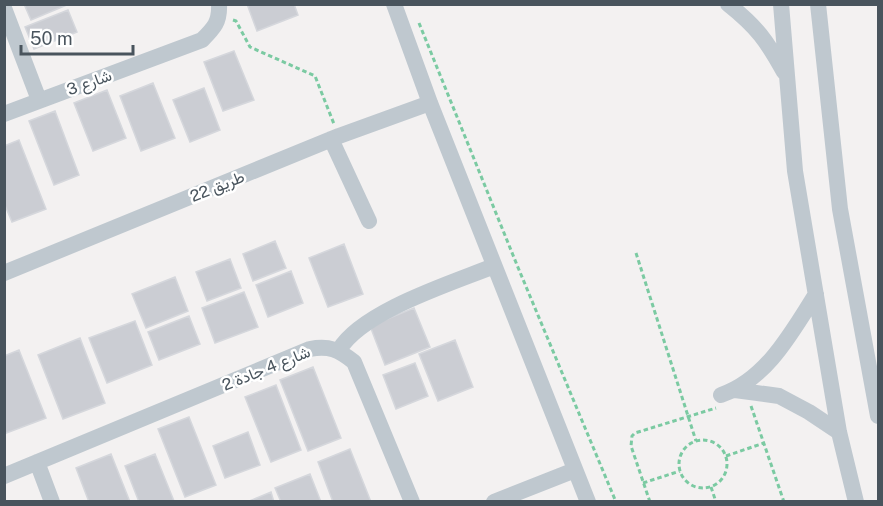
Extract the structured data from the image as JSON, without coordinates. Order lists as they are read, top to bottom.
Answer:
{
  "streets": {
    "street": ["شارع 3", "طريق 22", "شارع 4 جادة 2"]
  },
  "scale_bar": "50 m"
}
